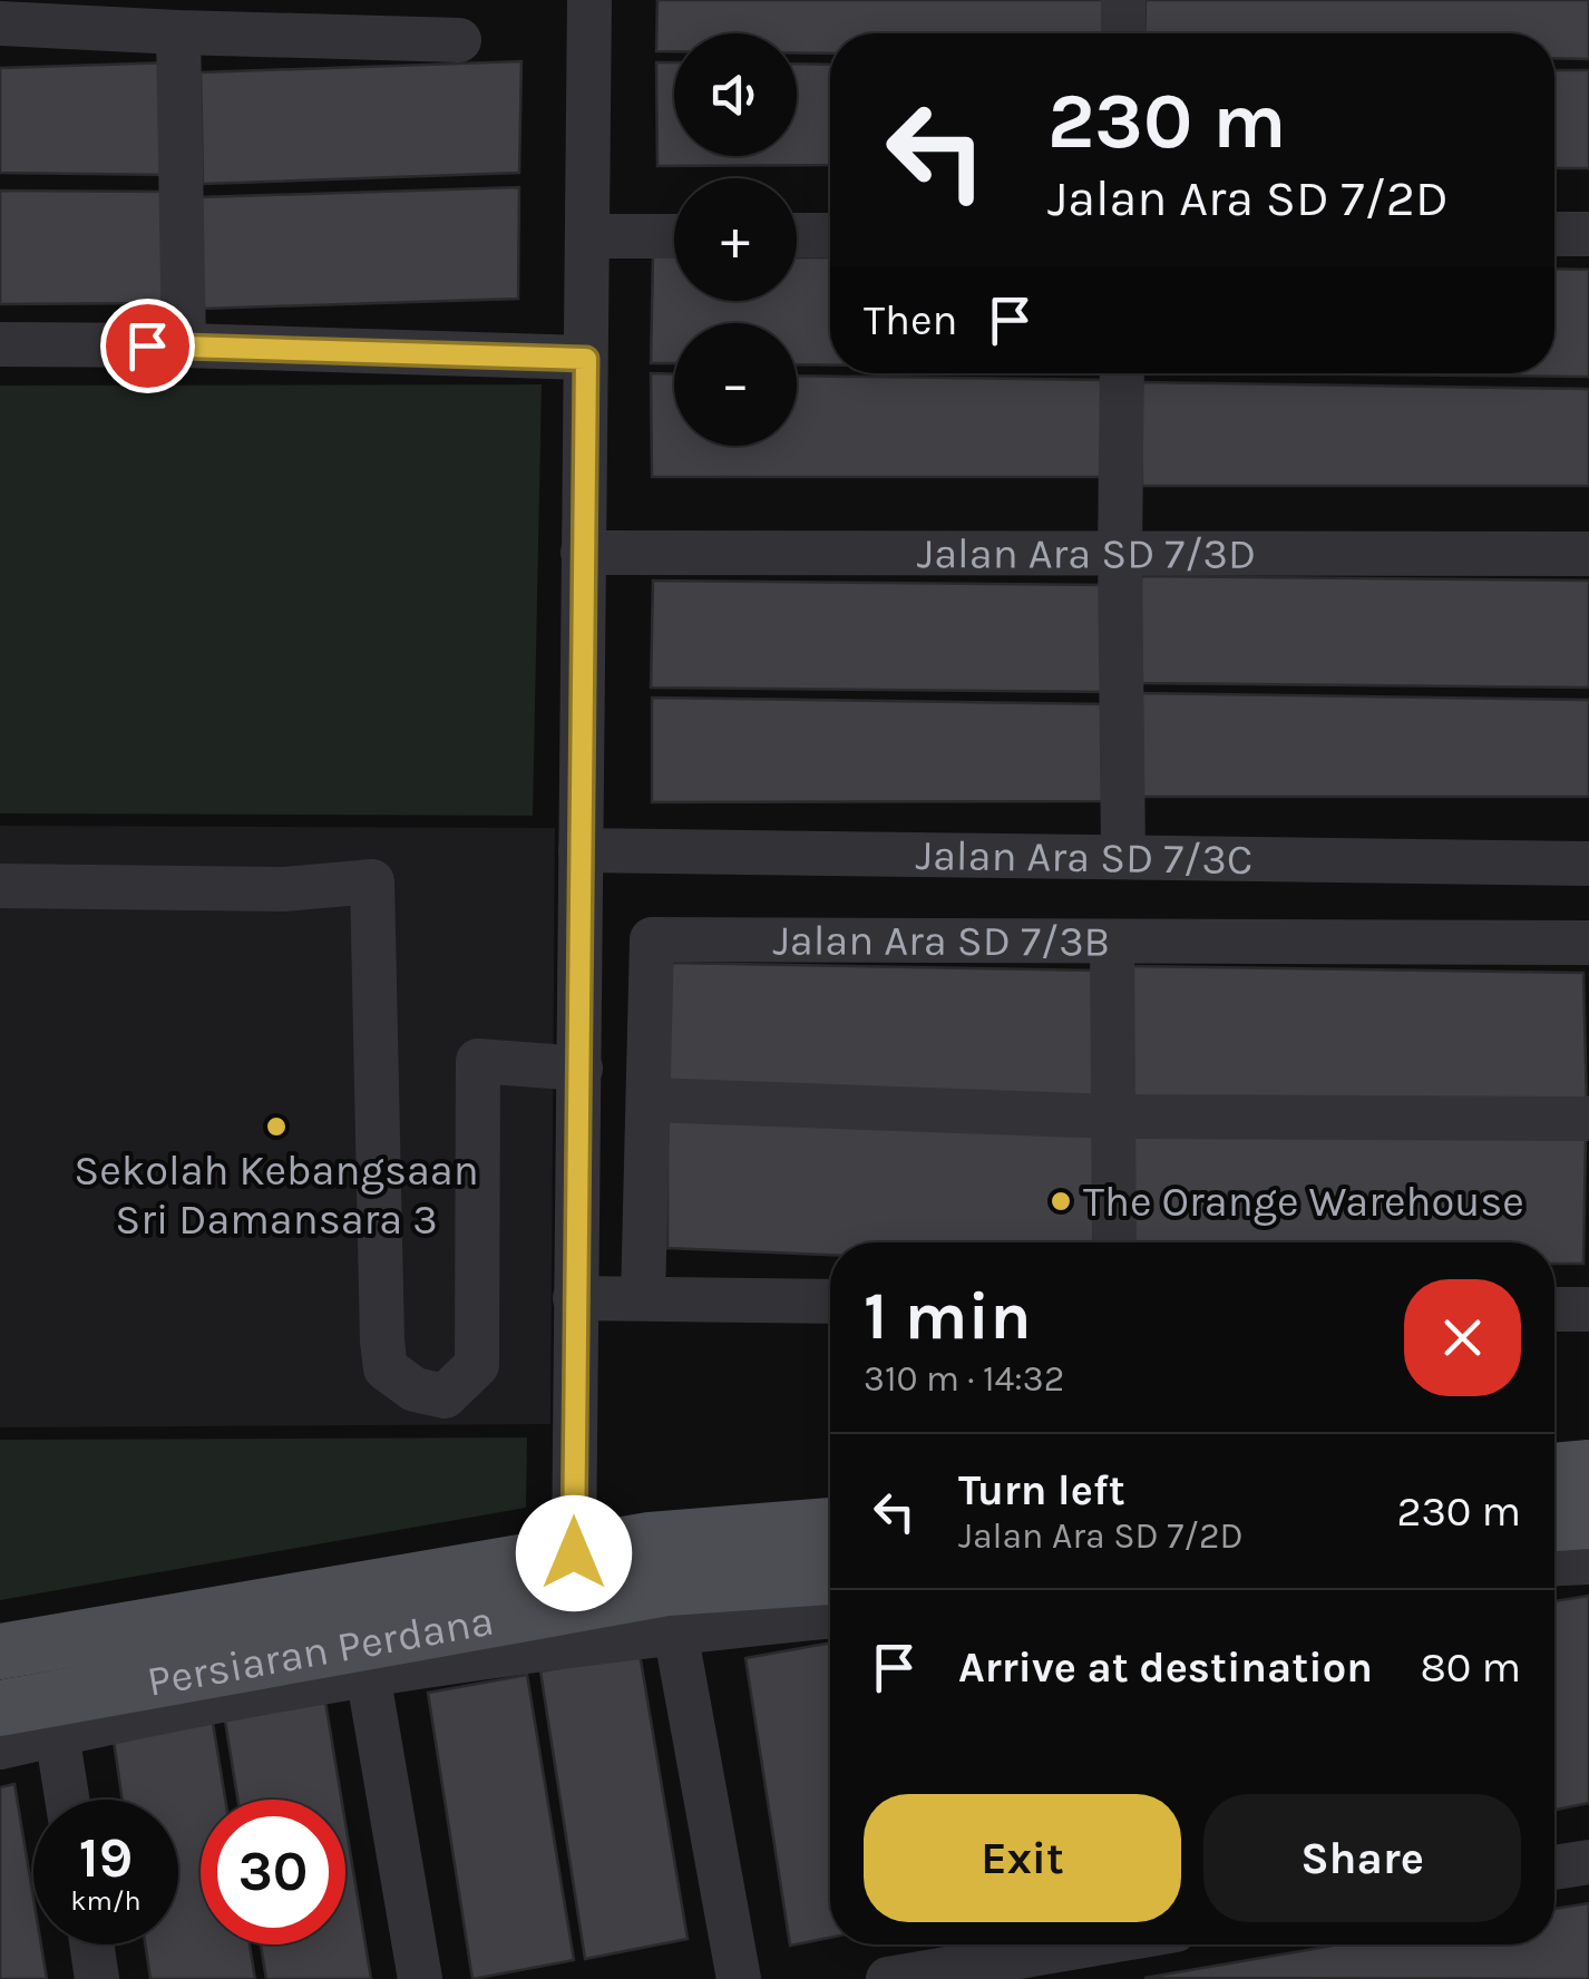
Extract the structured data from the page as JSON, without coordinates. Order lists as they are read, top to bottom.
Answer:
{
  "streets": {
    "main road": ["Persiaran Perdana"],
    "street": ["Jalan Ara SD 7/3D", "Jalan Ara SD 7/3C", "Jalan Ara SD 7/3B"]
  },
  "places": ["Sekolah Kebangsaan Sri Damansara 3", "The Orange Warehouse"],
  "page": {
    "map_buttons": ["+", "−"],
    "turn": ["230 m", "Jalan Ara SD 7/2D"],
    "then": "Then",
    "heading": ["1 min", "310 m · 14:32"],
    "list": [
      {
        "name": "Turn left",
        "note": "Jalan Ara SD 7/2D",
        "value": "230 m"
      },
      {
        "name": "Arrive at destination",
        "value": "80 m"
      }
    ],
    "buttons": ["Exit", "Share"],
    "speed": "19 km/h",
    "limit": "30"
  }
}
